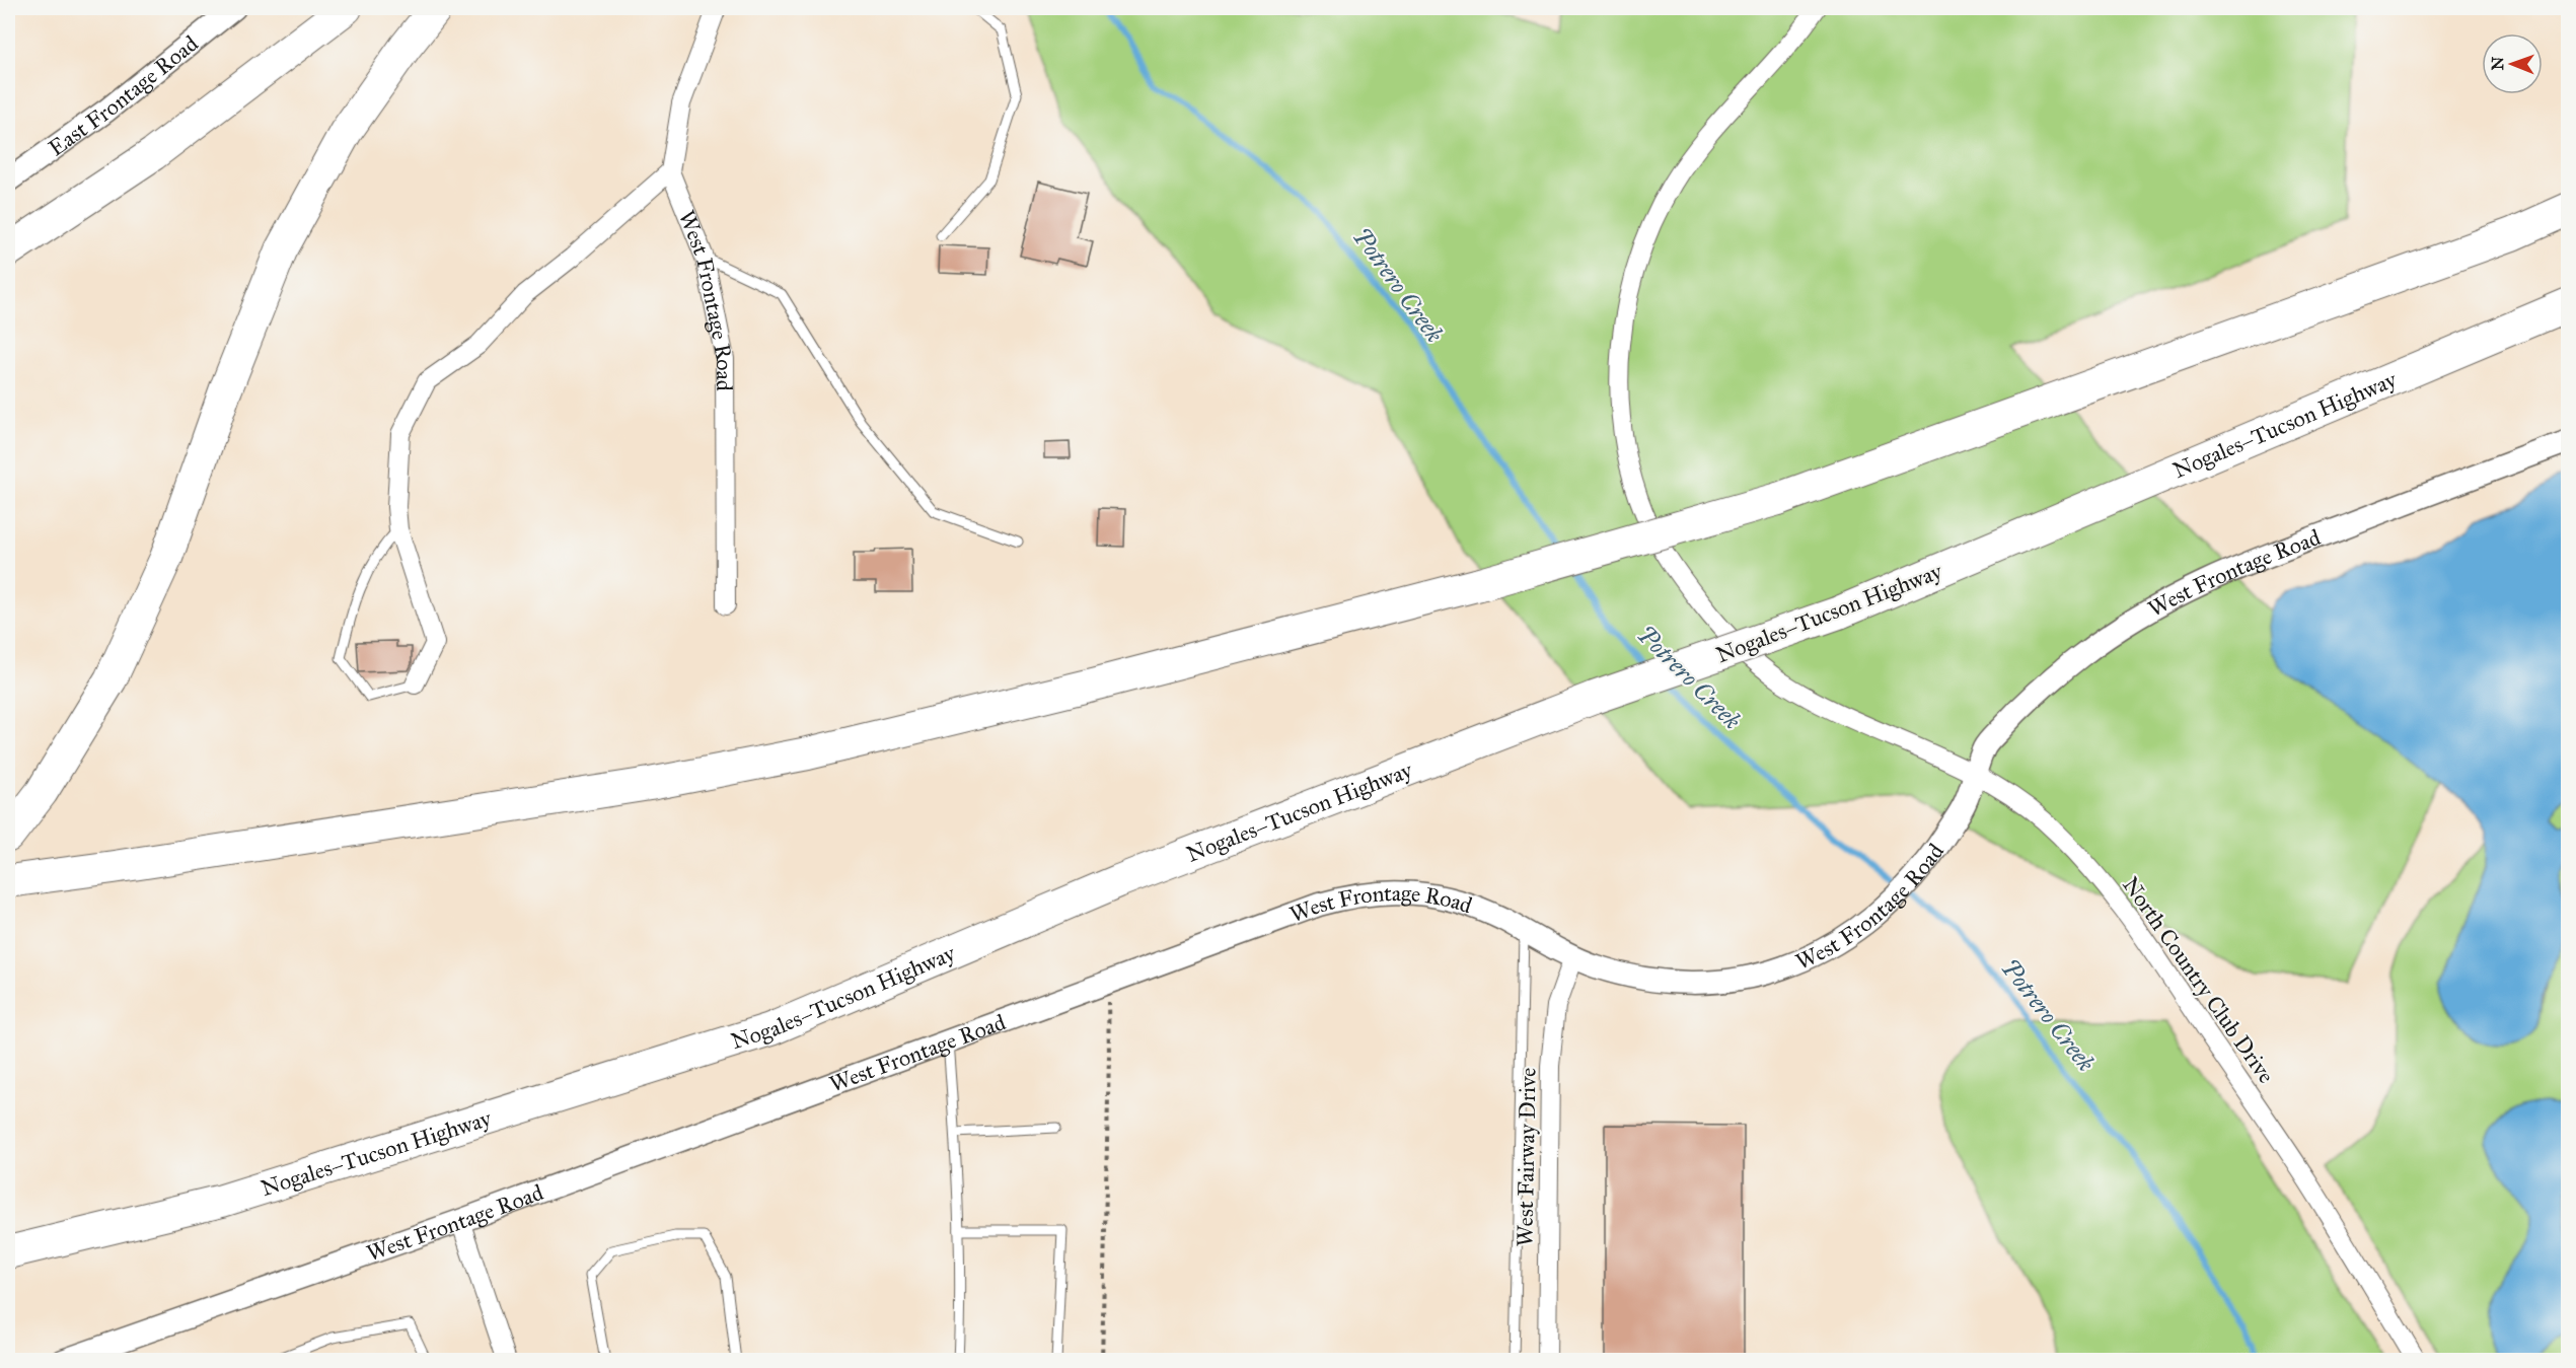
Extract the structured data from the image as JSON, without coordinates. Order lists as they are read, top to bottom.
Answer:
{
  "streets": {
    "highway": ["Nogales–Tucson Highway"],
    "street": [
      "East Frontage Road",
      "West Frontage Road",
      "North Country Club Drive",
      "West Fairway Drive"
    ]
  },
  "crossings": [
    ["West Frontage Road", "North Country Club Drive"],
    ["West Frontage Road", "West Fairway Drive"]
  ],
  "water": ["Potrero Creek"],
  "north": "left"
}
